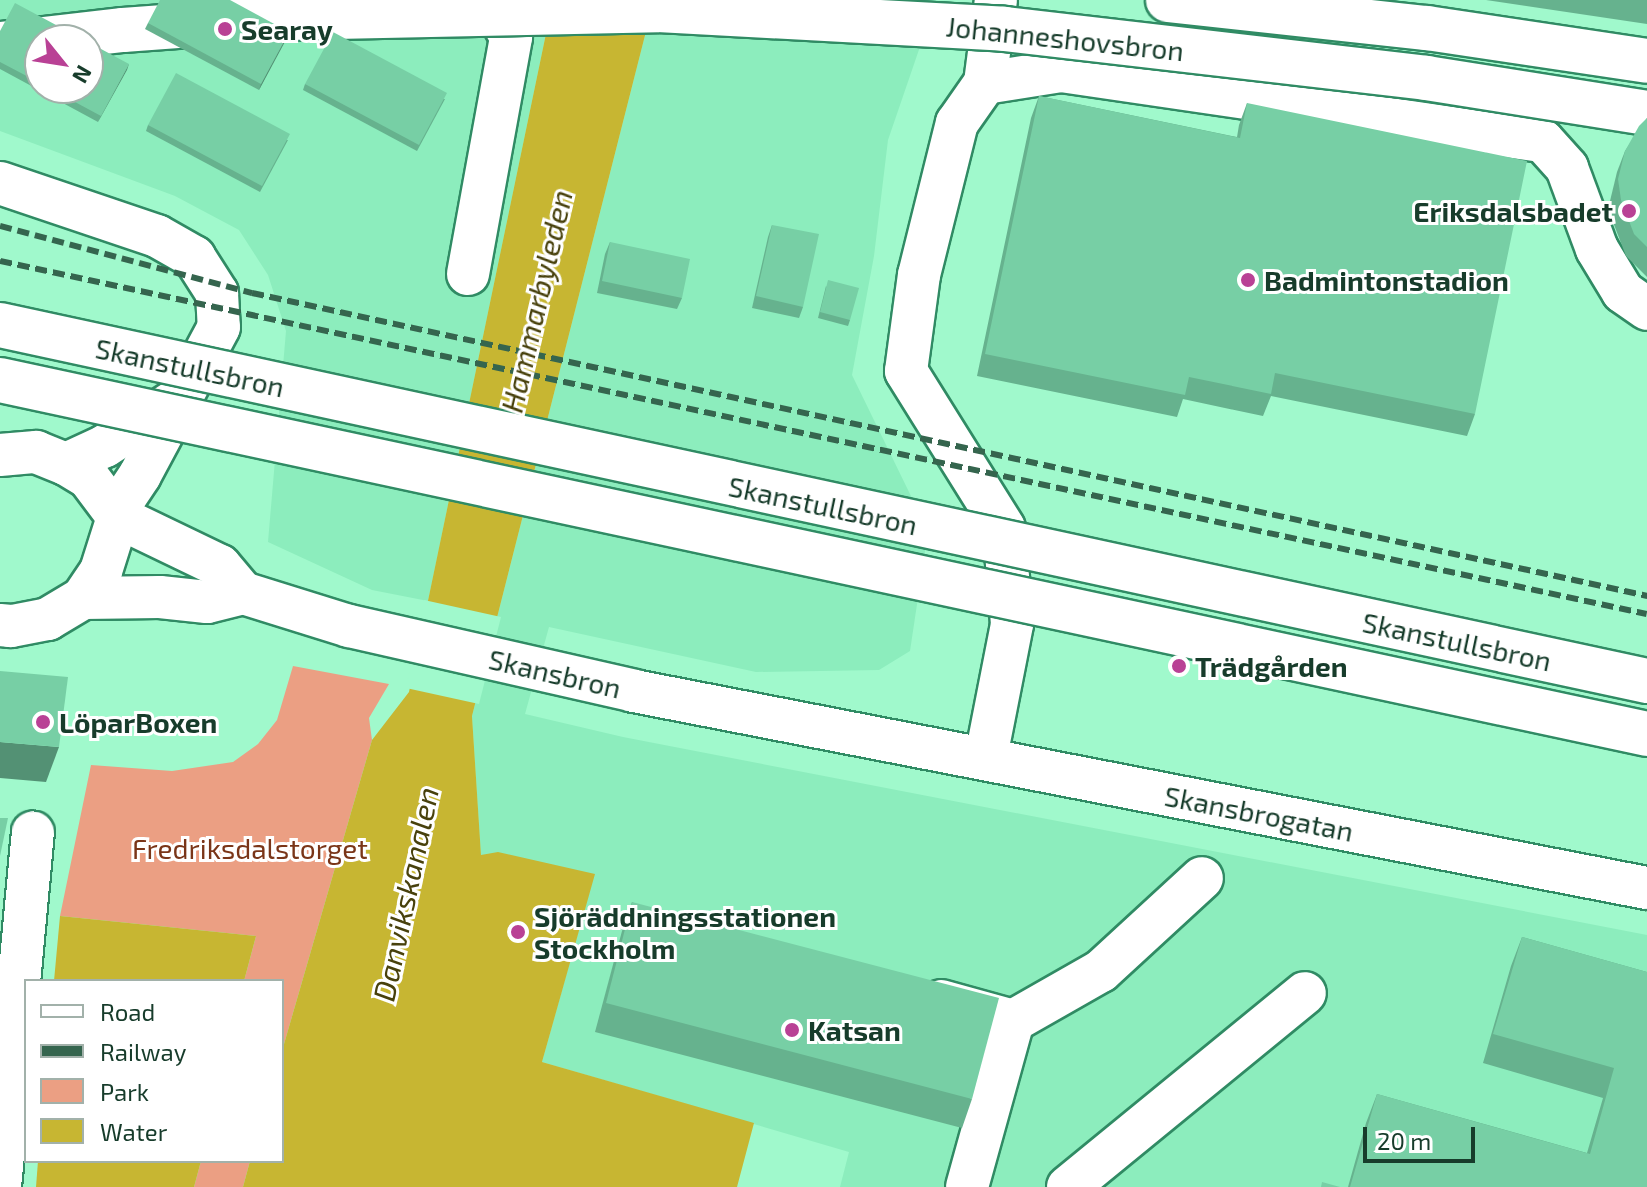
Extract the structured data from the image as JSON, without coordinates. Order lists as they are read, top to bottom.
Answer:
{
  "streets": {
    "main road": ["Johanneshovsbron", "Skanstullsbron"],
    "street": ["Skansbron", "Skansbrogatan"]
  },
  "crossings": [
    ["Skansbron", "Skansbrogatan"]
  ],
  "water": ["Hammarbyleden", "Danvikskanalen"],
  "parks": ["Fredriksdalstorget"],
  "places": [
    "Searay",
    "Eriksdalsbadet",
    "Badmintonstadion",
    "Trädgården",
    "LöparBoxen",
    "Sjöräddningsstationen Stockholm",
    "Katsan"
  ],
  "legend": [
    "Road",
    "Railway",
    "Park",
    "Water"
  ],
  "scale_bar": "20 m",
  "north": "bottom right"
}
